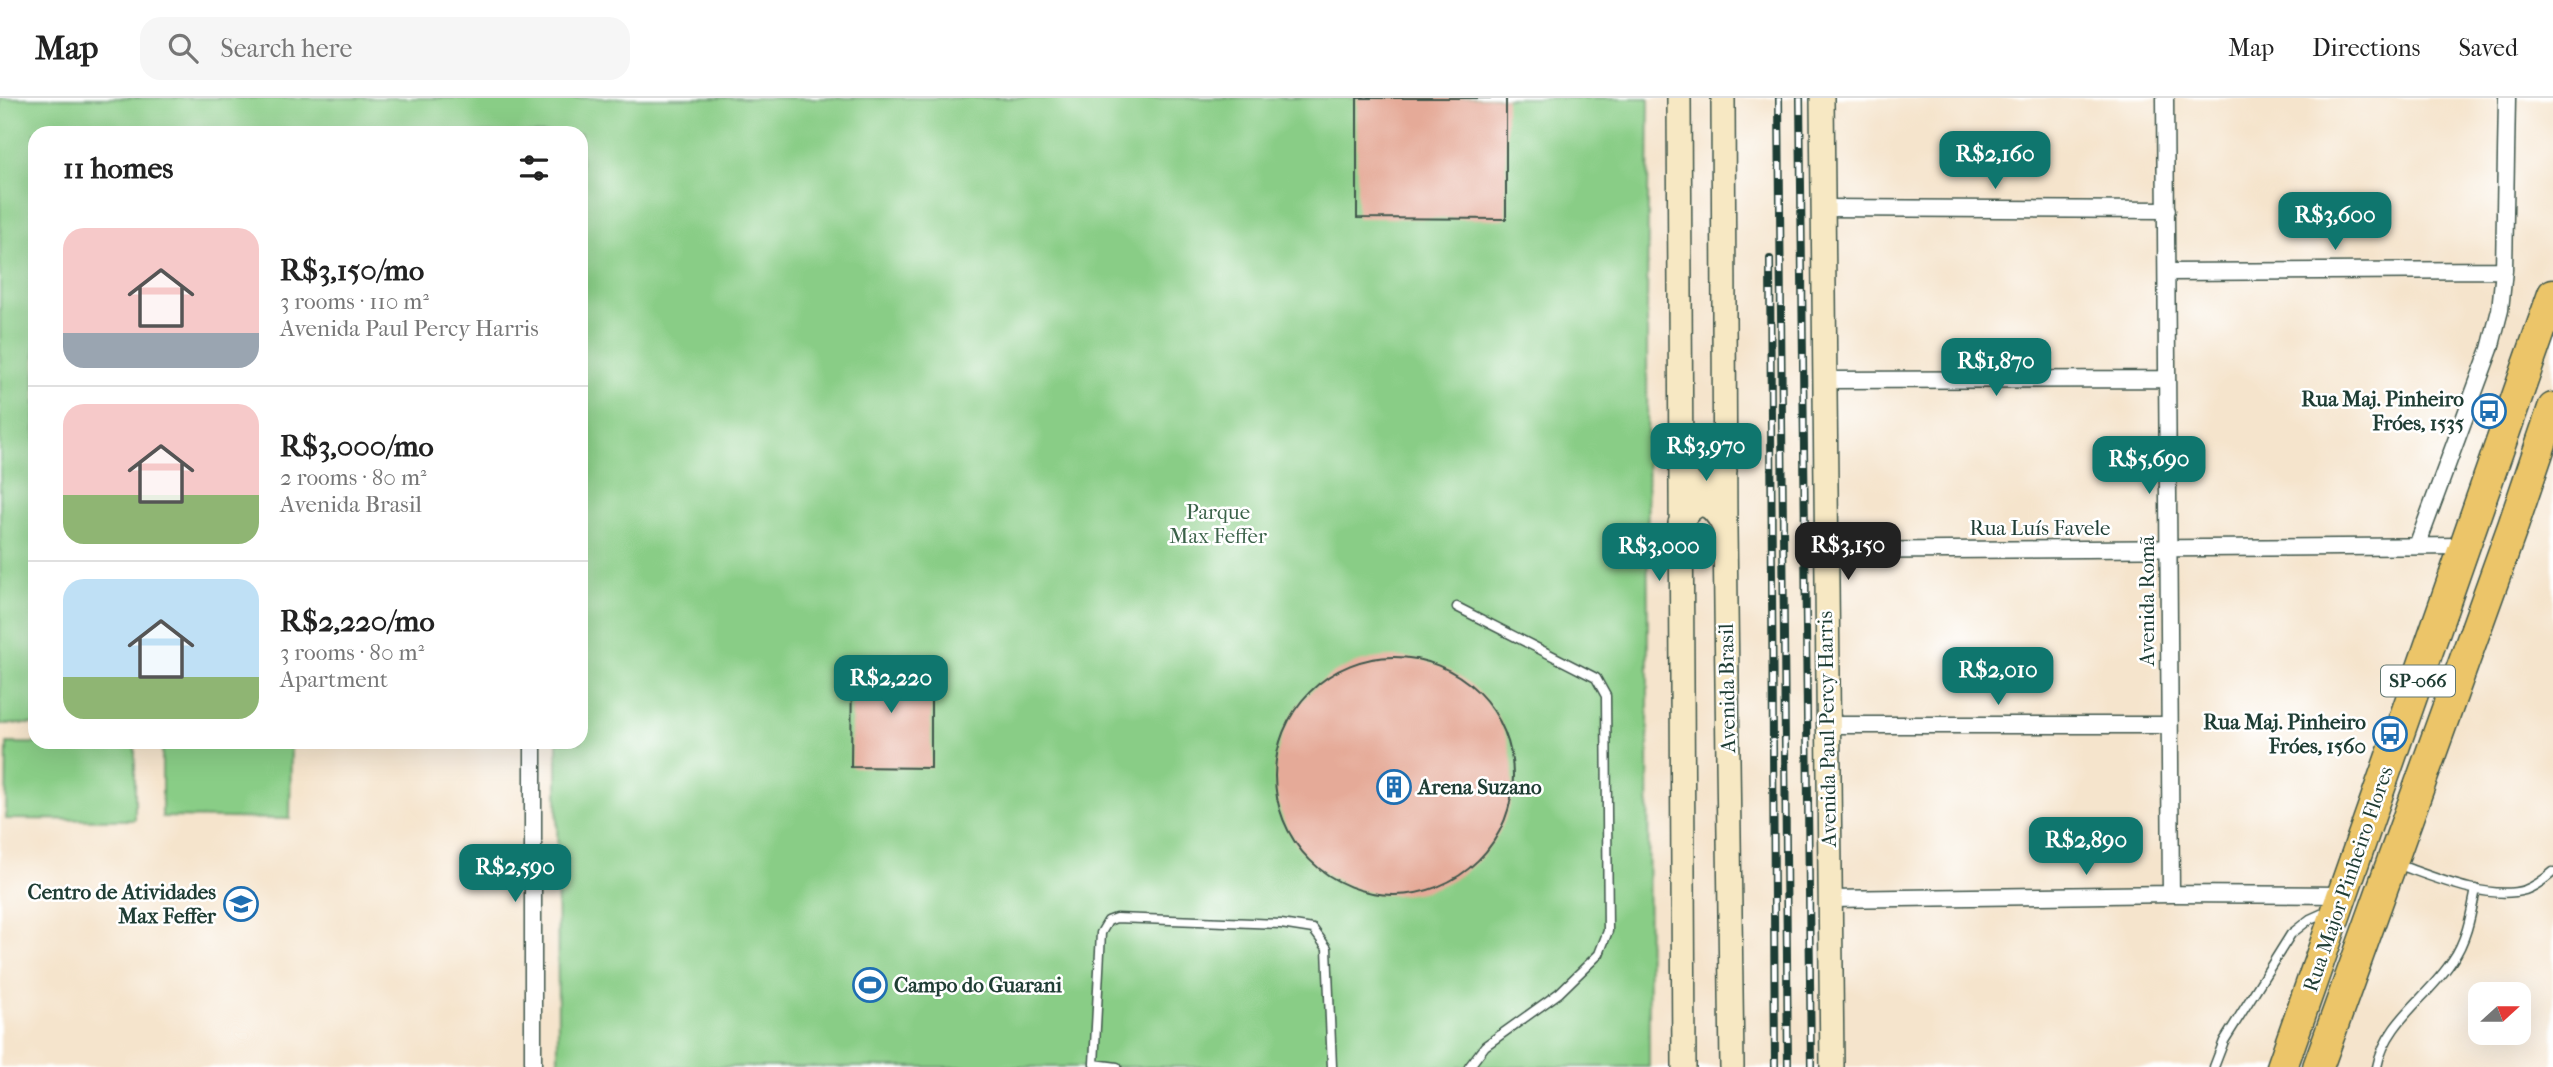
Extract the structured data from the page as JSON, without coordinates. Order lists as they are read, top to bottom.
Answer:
{
  "streets": {
    "highway": ["SP-066", "Rua Major Pinheiro Flores"],
    "main road": ["Avenida Brasil", "Avenida Paul Percy Harris"],
    "street": ["Rua Luís Favele", "Avenida Romã"]
  },
  "crossings": [
    ["Rua Luís Favele", "Avenida Romã"],
    ["Rua Luís Favele", "Avenida Paul Percy Harris"],
    ["Rua Luís Favele", "Rua Major Pinheiro Flores"]
  ],
  "parks": ["Parque Max Feffer"],
  "places": {
    "bus stop": ["Rua Maj. Pinheiro Fróes, 1535", "Rua Maj. Pinheiro Fróes, 1560"],
    "building": ["Arena Suzano"],
    "school or university": ["Centro de Atividades Max Feffer"],
    "sports": ["Campo do Guarani"]
  },
  "north": "right",
  "page": {
    "header": "Map",
    "search": "Search here",
    "nav": ["Map", "Directions", "Saved"],
    "heading": "11 homes",
    "price": [
      "R$2,160",
      "R$3,600",
      "R$1,870",
      "R$3,970",
      "R$5,690",
      "R$3,150",
      "R$3,000",
      "R$2,010",
      "R$2,220",
      "R$2,890",
      "R$2,590"
    ],
    "list": [
      {
        "name": "R$3,150/mo",
        "note": "3 rooms · 110 m² · Avenida Paul Percy Harris"
      },
      {
        "name": "R$3,000/mo",
        "note": "2 rooms · 80 m² · Avenida Brasil"
      },
      {
        "name": "R$2,220/mo",
        "note": "3 rooms · 80 m² · Apartment"
      }
    ]
  }
}
